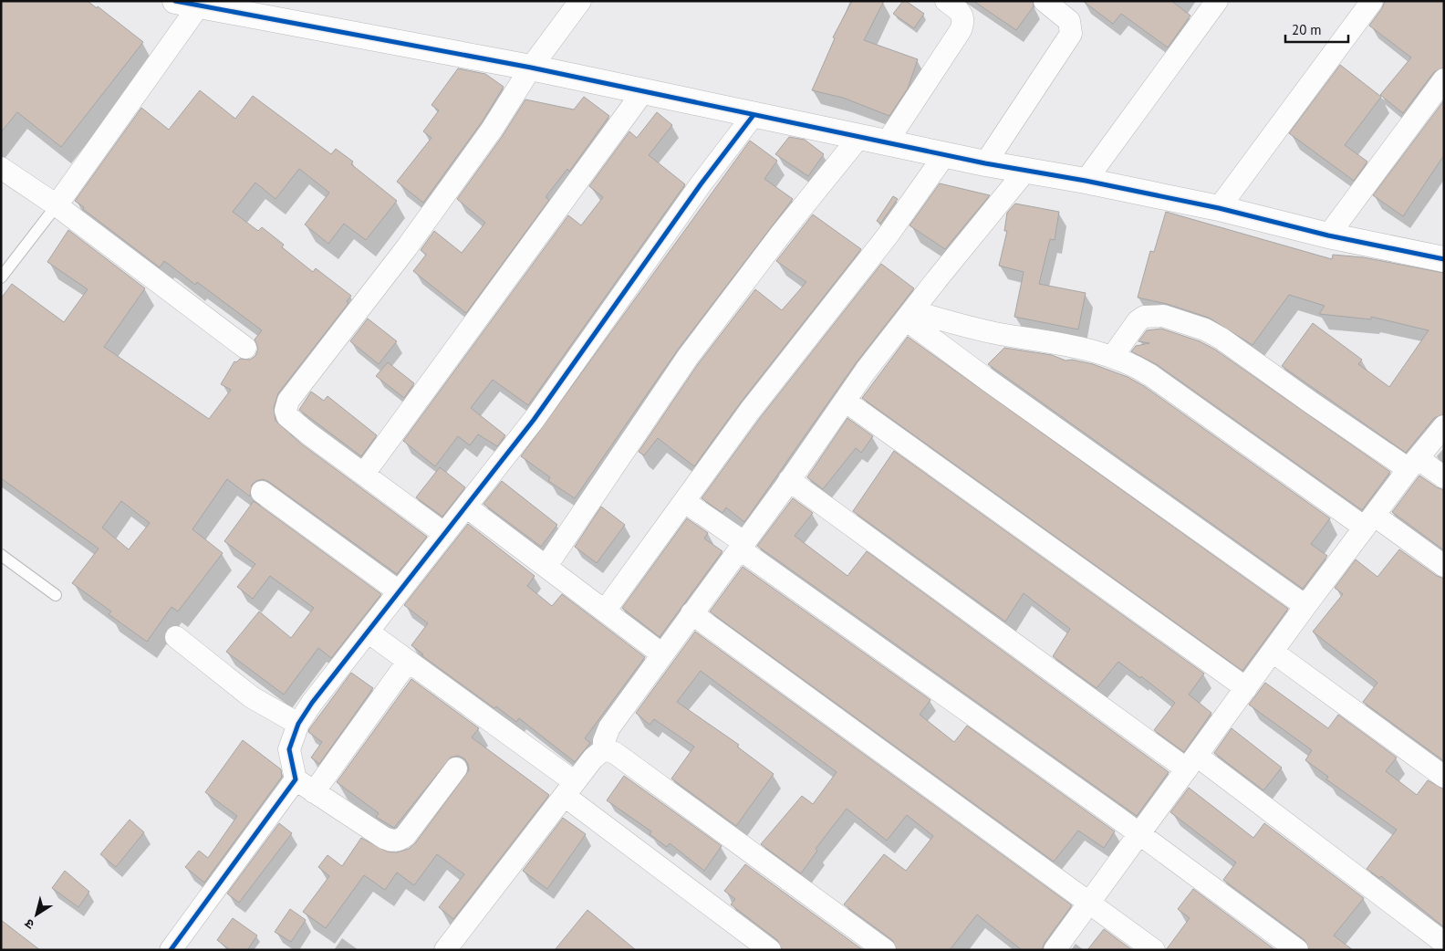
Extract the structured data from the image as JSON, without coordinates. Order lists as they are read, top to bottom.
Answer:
{
  "scale_bar": "20 m",
  "north": "bottom left"
}
